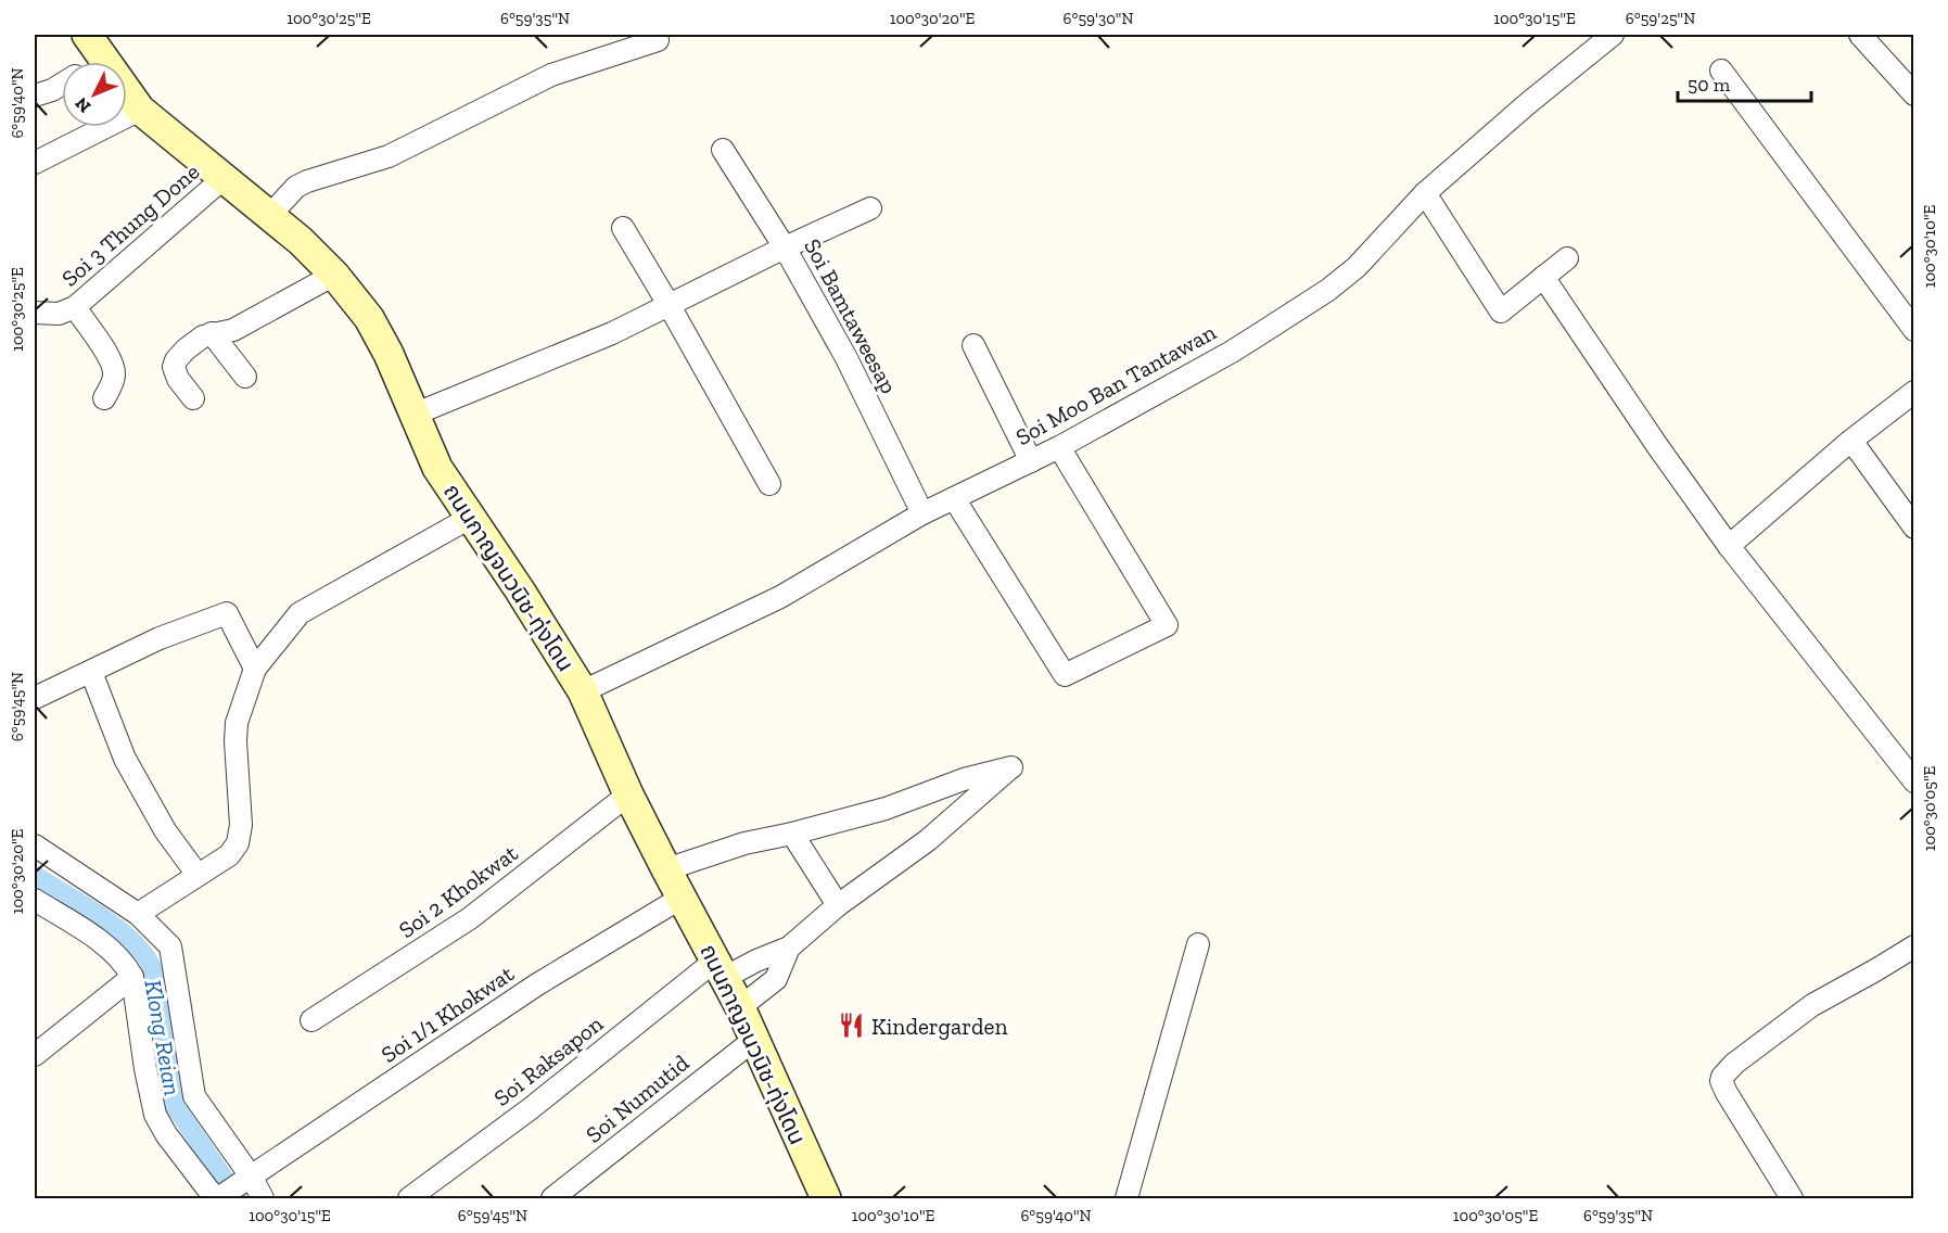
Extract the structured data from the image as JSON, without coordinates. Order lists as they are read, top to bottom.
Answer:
{
  "streets": {
    "street": [
      "Soi 3 Thung Done",
      "Soi Bamtaweesap",
      "Soi Moo Ban Tantawan",
      "ถนนกาญจนวนิช-ทุ่งโดน",
      "Soi 2 Khokwat",
      "Soi 1/1 Khokwat",
      "Soi Raksapon",
      "Soi Numutid"
    ]
  },
  "crossings": [
    ["Soi 3 Thung Done", "ถนนกาญจนวนิช-ทุ่งโดน"],
    ["Soi Bamtaweesap", "Soi Moo Ban Tantawan"],
    ["Soi Moo Ban Tantawan", "ถนนกาญจนวนิช-ทุ่งโดน"],
    ["ถนนกาญจนวนิช-ทุ่งโดน", "Soi 2 Khokwat"],
    ["ถนนกาญจนวนิช-ทุ่งโดน", "Soi 1/1 Khokwat"],
    ["ถนนกาญจนวนิช-ทุ่งโดน", "Soi Raksapon"],
    ["ถนนกาญจนวนิช-ทุ่งโดน", "Soi Numutid"]
  ],
  "water": ["Klong Reian"],
  "places": {
    "restaurant": ["Kindergarden"]
  },
  "scale_bar": "50 m",
  "north": "bottom left",
  "coordinates": [
    "100°30'25\"E",
    "6°59'35\"N",
    "100°30'20\"E",
    "6°59'30\"N",
    "100°30'15\"E",
    "6°59'25\"N",
    "6°59'40\"N",
    "100°30'10\"E",
    "6°59'45\"N",
    "100°30'05\"E"
  ]
}
